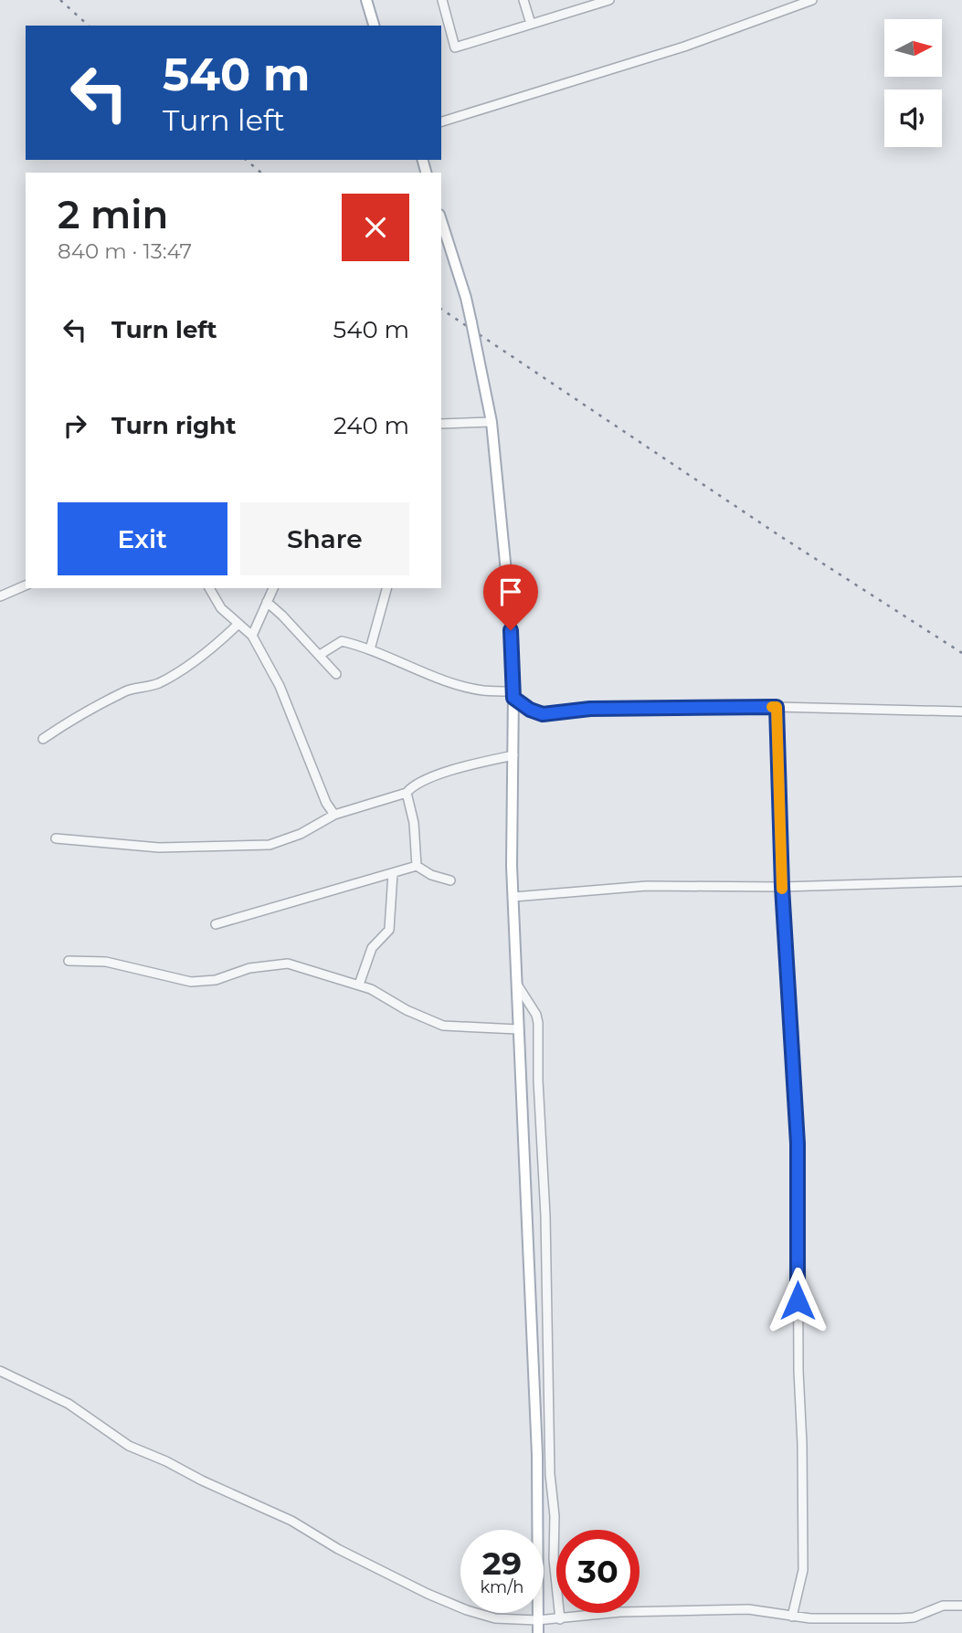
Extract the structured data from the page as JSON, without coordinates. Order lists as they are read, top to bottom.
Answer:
{
  "north": "right",
  "page": {
    "turn": ["540 m", "Turn left"],
    "heading": ["2 min", "840 m · 13:47"],
    "list": [
      {
        "name": "Turn left",
        "value": "540 m"
      },
      {
        "name": "Turn right",
        "value": "240 m"
      }
    ],
    "buttons": ["Exit", "Share"],
    "speed": "29 km/h",
    "limit": "30"
  }
}
